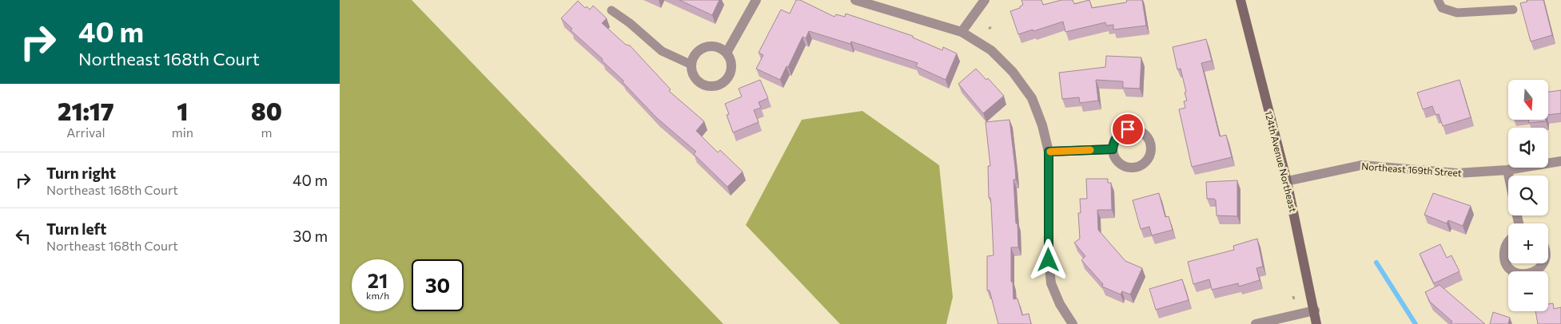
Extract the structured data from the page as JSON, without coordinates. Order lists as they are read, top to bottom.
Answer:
{
  "streets": {
    "street": ["124th Avenue Northeast", "Northeast 169th Street"]
  },
  "crossings": [
    ["124th Avenue Northeast", "Northeast 169th Street"]
  ],
  "north": "bottom",
  "page": {
    "turn": ["40 m", "Northeast 168th Court"],
    "map_buttons": ["+", "−"],
    "eta": [
      "21:17",
      "Arrival",
      "1",
      "min",
      "80",
      "m"
    ],
    "list": [
      {
        "name": "Turn right",
        "note": "Northeast 168th Court",
        "value": "40 m"
      },
      {
        "name": "Turn left",
        "note": "Northeast 168th Court",
        "value": "30 m"
      }
    ],
    "speed": "21 km/h",
    "limit": "30"
  }
}
